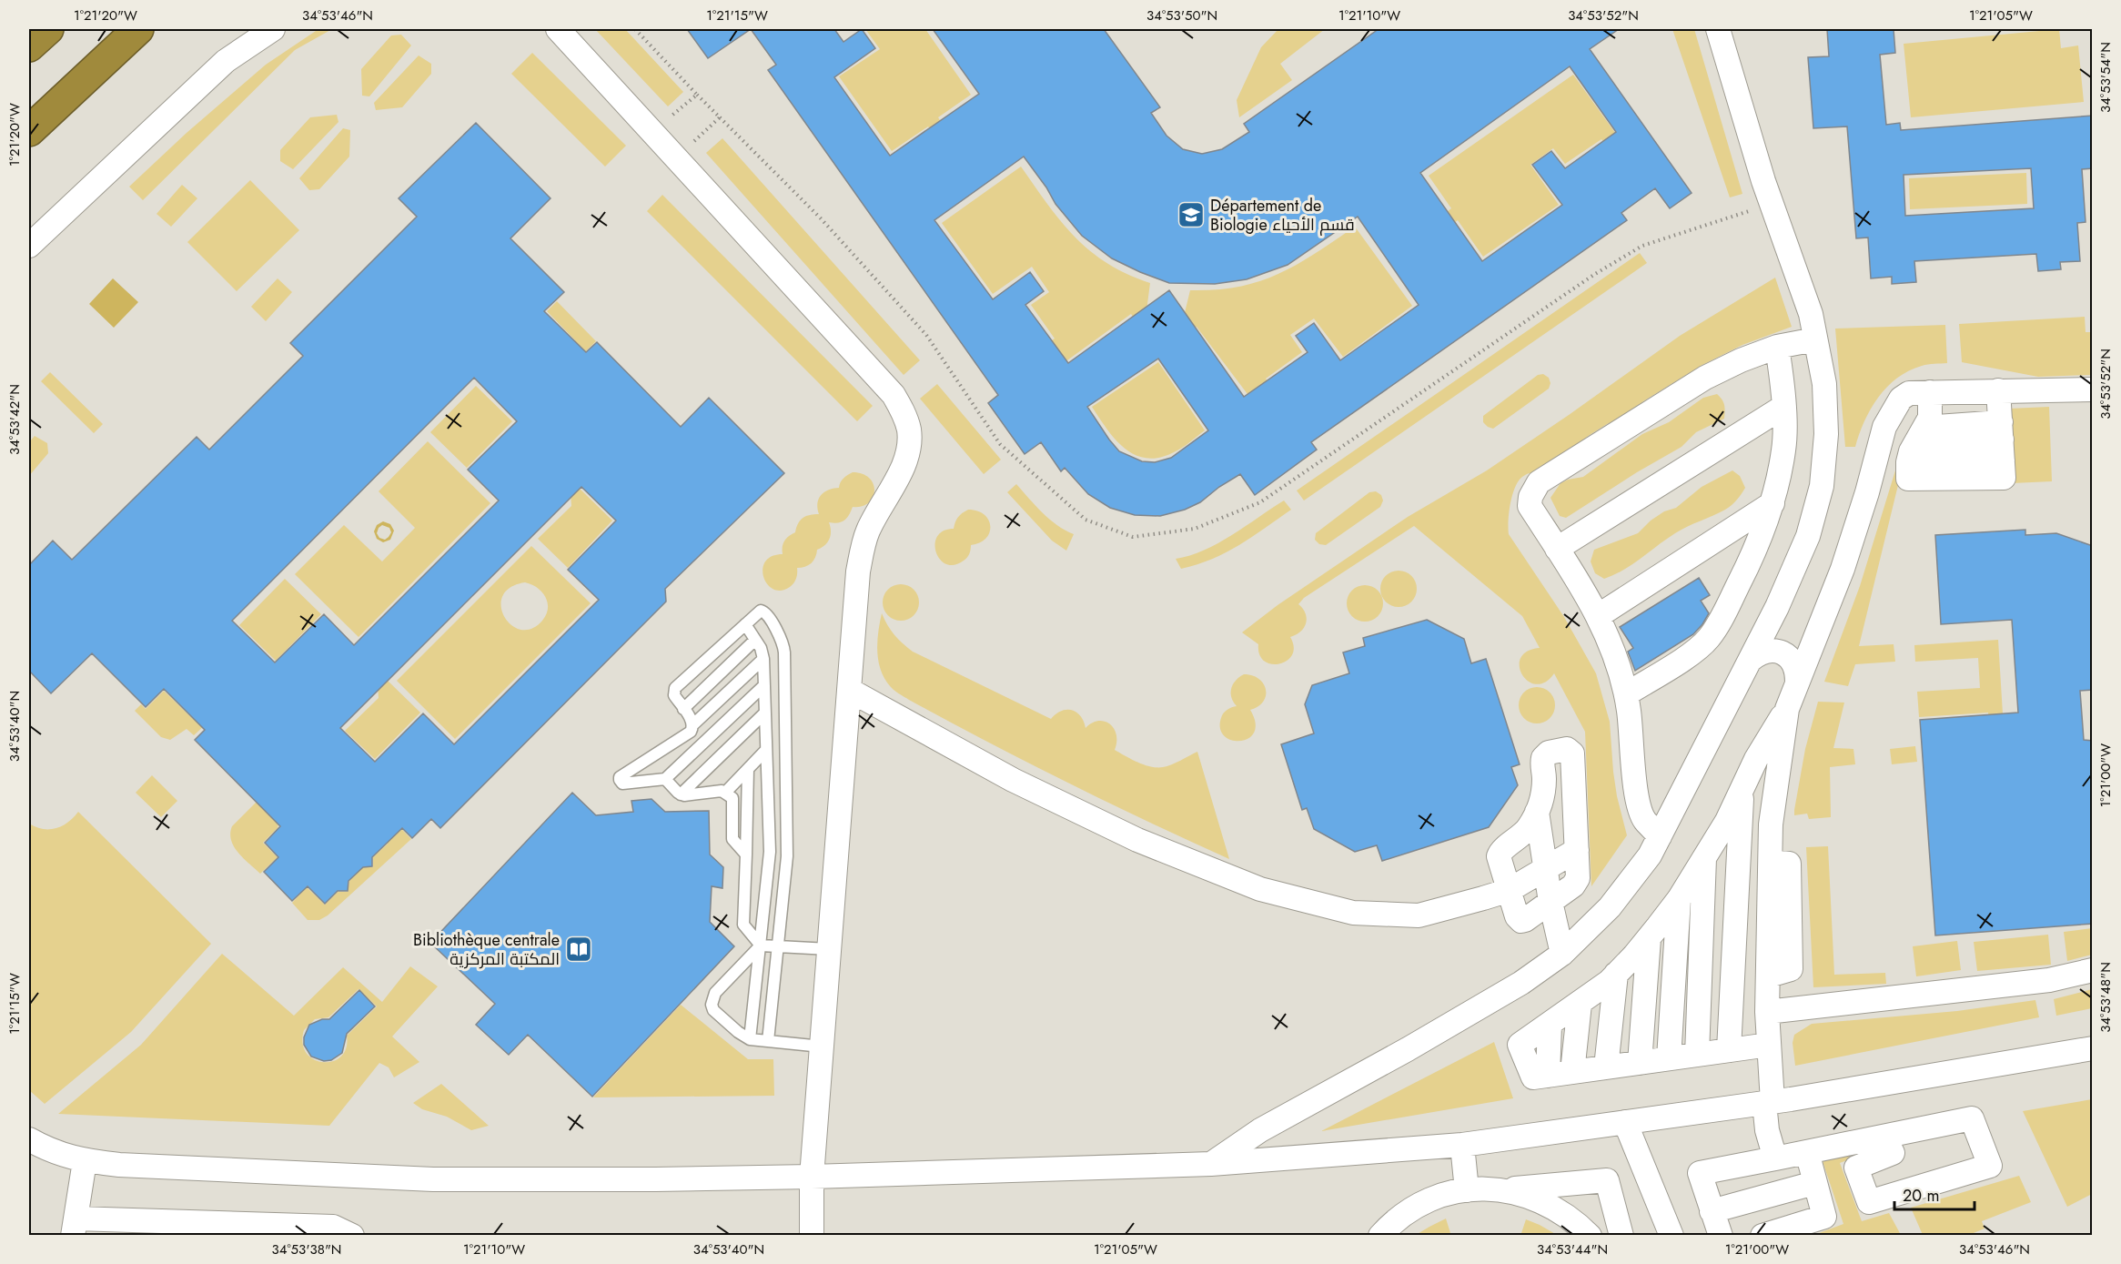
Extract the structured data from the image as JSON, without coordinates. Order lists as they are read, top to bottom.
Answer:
{
  "places": {
    "school or university": ["Département de Biologie قسم الأحياء"],
    "library": ["Bibliothèque centrale المكتبة المركزية"]
  },
  "scale_bar": "20 m",
  "coordinates": [
    "1°21'20\"W",
    "34°53'46\"N",
    "1°21'15\"W",
    "34°53'50\"N",
    "1°21'10\"W",
    "34°53'52\"N",
    "1°21'05\"W",
    "34°53'54\"N",
    "34°53'42\"N",
    "34°53'40\"N",
    "1°21'00\"W",
    "34°53'48\"N",
    "34°53'38\"N",
    "34°53'44\"N"
  ]
}
